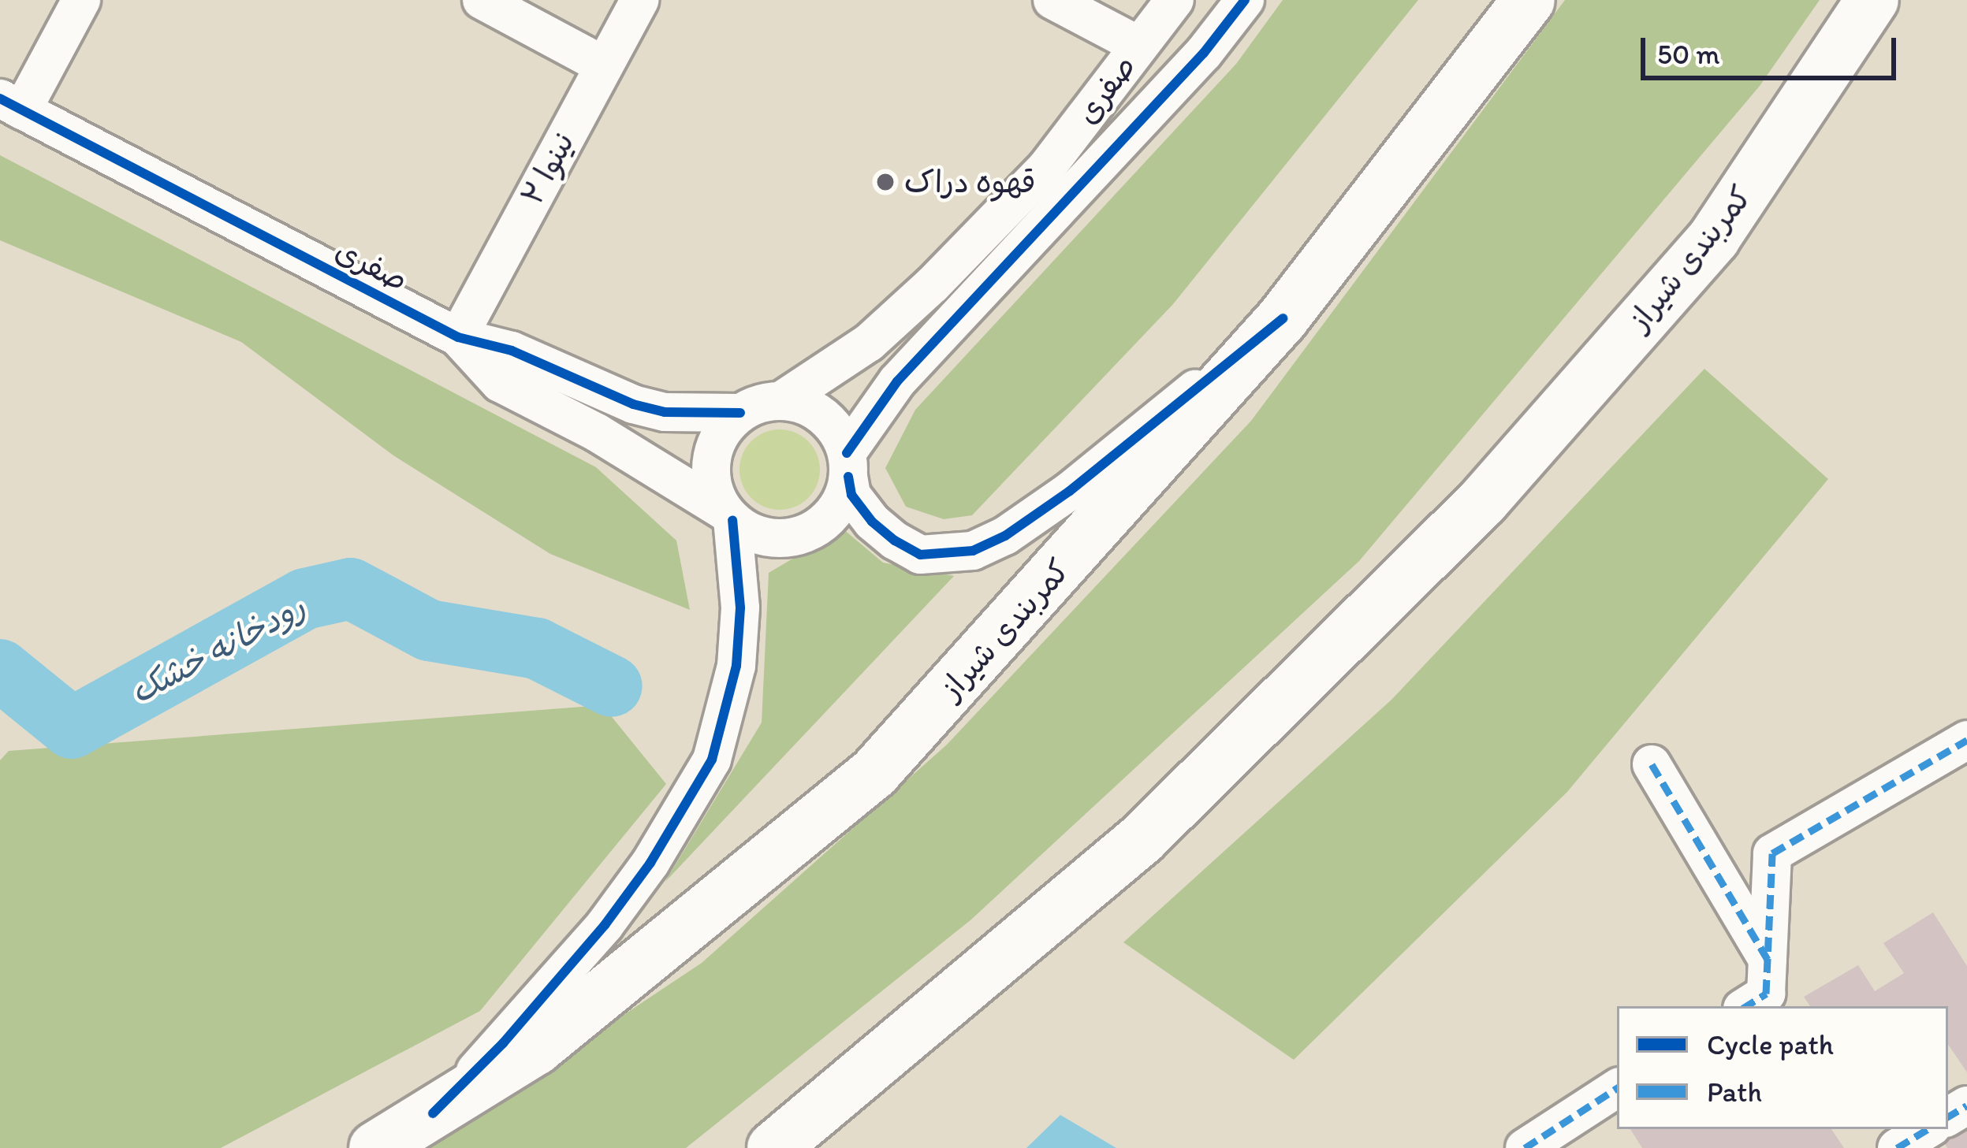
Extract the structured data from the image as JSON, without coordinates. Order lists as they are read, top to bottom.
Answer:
{
  "streets": {
    "highway": ["کمربندی شیراز"],
    "street": ["صفری", "۲ نینوا"]
  },
  "crossings": [
    ["صفری", "۲ نینوا"]
  ],
  "water": ["رودخانه خشک"],
  "places": ["قهوه دراک"],
  "legend": ["Cycle path", "Path"],
  "scale_bar": "50 m"
}
